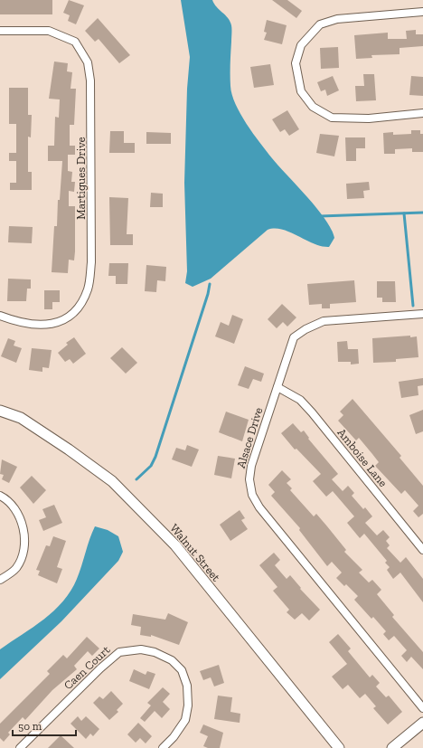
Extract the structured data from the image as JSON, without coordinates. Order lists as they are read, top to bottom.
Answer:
{
  "streets": {
    "street": [
      "Martigues Drive",
      "Alsace Drive",
      "Amboise Lane",
      "Walnut Street",
      "Caen Court"
    ]
  },
  "crossings": [
    ["Alsace Drive", "Amboise Lane"]
  ],
  "scale_bar": "50 m"
}
